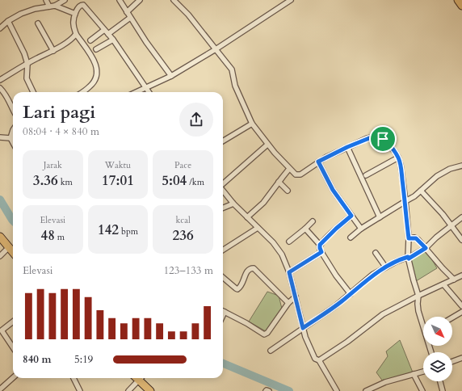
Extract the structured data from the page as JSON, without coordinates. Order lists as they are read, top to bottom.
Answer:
{
  "north": "bottom right",
  "page": {
    "heading": ["Lari pagi", "08:04 · 4 × 840 m"],
    "stats": [
      ["Jarak", "3.36 km"],
      ["Waktu", "17:01"],
      ["Pace", "5:04 /km"],
      ["Elevasi", "48 m"],
      ["142 bpm"],
      ["kcal", "236"]
    ],
    "chart": ["Elevasi", "123–133 m"],
    "list": [
      {
        "name": "840 m",
        "note": "5:19"
      }
    ]
  }
}
